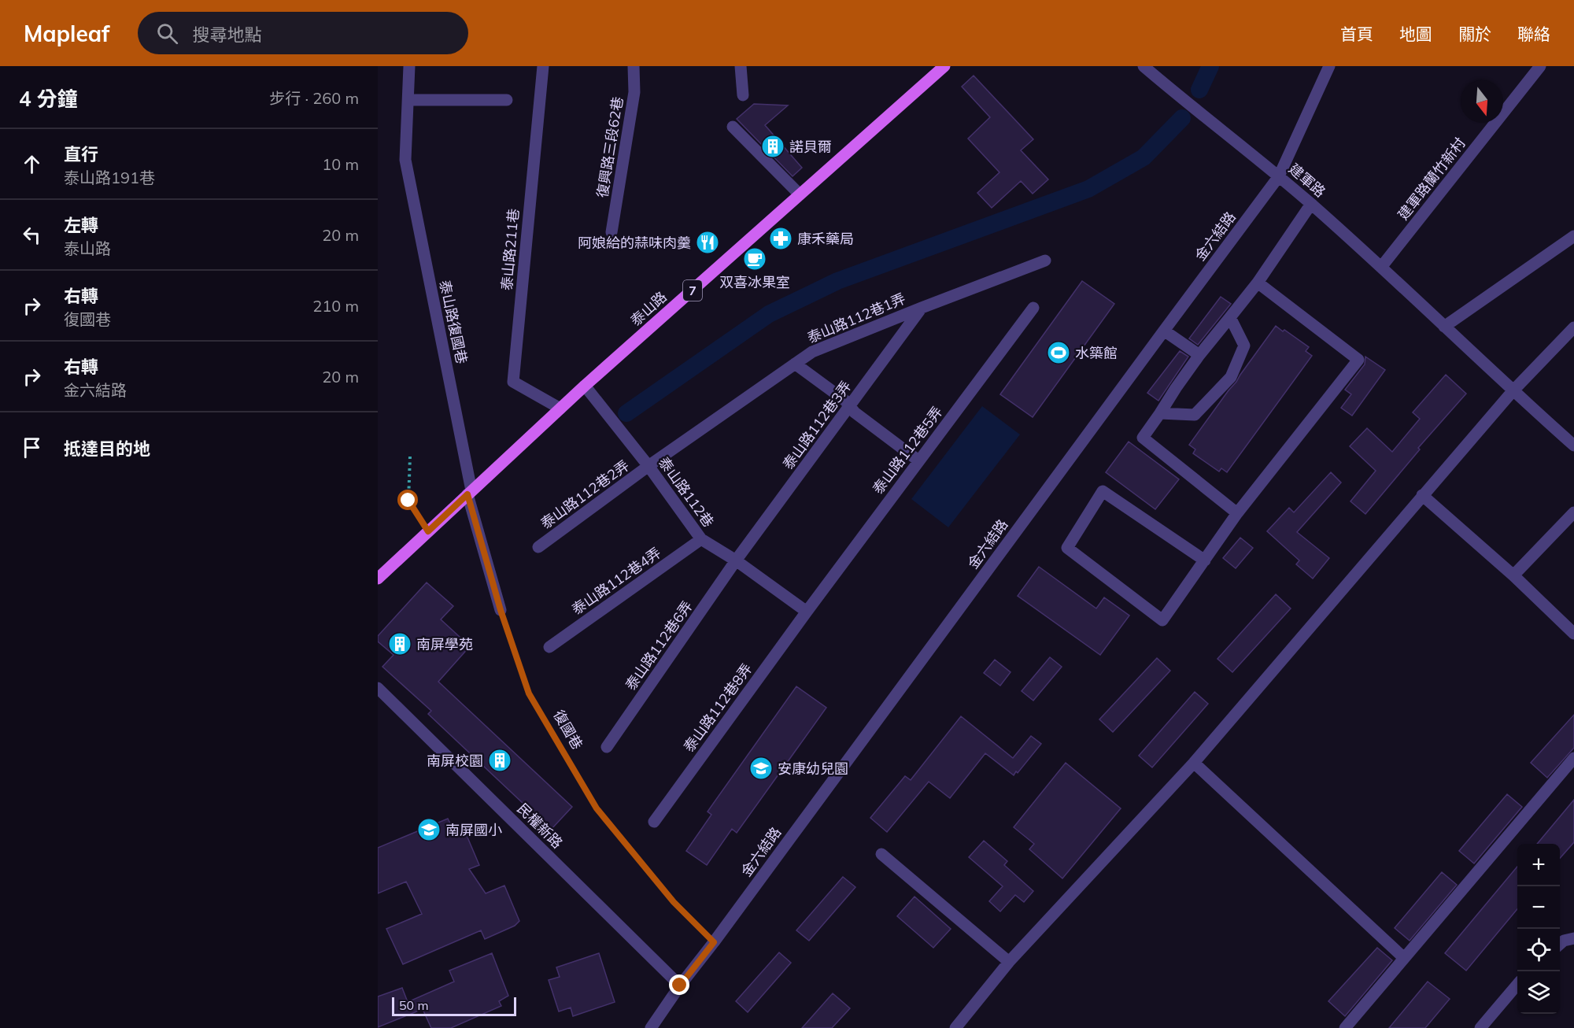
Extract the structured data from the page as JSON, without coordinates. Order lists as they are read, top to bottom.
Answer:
{
  "streets": {
    "main road": ["7", "泰山路"],
    "street": [
      "復興路三段62巷",
      "建軍路蘭竹新村",
      "建軍路",
      "金六結路",
      "泰山路211巷",
      "泰山路112巷1弄",
      "泰山路復國巷",
      "泰山路112巷3弄",
      "泰山路112巷5弄",
      "泰山路112巷",
      "泰山路112巷2弄",
      "泰山路112巷4弄",
      "泰山路112巷6弄",
      "泰山路112巷8弄",
      "民權新路"
    ],
    "path": ["復國巷"]
  },
  "crossings": [
    ["建軍路蘭竹新村", "建軍路"],
    ["建軍路", "金六結路"],
    ["金六結路", "復國巷"],
    ["金六結路", "民權新路"],
    ["泰山路211巷", "泰山路"],
    ["泰山路", "泰山路復國巷"],
    ["泰山路", "泰山路112巷"],
    ["泰山路112巷1弄", "泰山路112巷3弄"],
    ["泰山路112巷1弄", "泰山路112巷"],
    ["泰山路112巷1弄", "泰山路112巷2弄"],
    ["泰山路112巷3弄", "泰山路112巷"],
    ["泰山路112巷3弄", "泰山路112巷6弄"],
    ["泰山路112巷5弄", "泰山路112巷"],
    ["泰山路112巷5弄", "泰山路112巷8弄"],
    ["泰山路112巷", "泰山路112巷2弄"],
    ["泰山路112巷", "泰山路112巷4弄"],
    ["泰山路112巷", "泰山路112巷6弄"],
    ["泰山路112巷", "泰山路112巷8弄"]
  ],
  "places": {
    "building": ["諾貝爾", "南屏學苑", "南屏校園"],
    "pharmacy": ["康禾藥局"],
    "restaurant": ["阿娘給的蒜味肉羹"],
    "cafe": ["双喜冰果室"],
    "sports": ["水築館"],
    "school or university": ["安康幼兒園", "南屏國小"]
  },
  "scale_bar": "50 m",
  "north": "bottom",
  "page": {
    "header": "Mapleaf",
    "search": "搜尋地點",
    "nav": [
      "首頁",
      "地圖",
      "關於",
      "聯絡"
    ],
    "heading": ["4 分鐘", "步行 · 260 m"],
    "list": [
      ["直行", "泰山路191巷", "10 m"],
      ["左轉", "泰山路", "20 m"],
      ["右轉", "復國巷", "210 m"],
      ["右轉", "金六結路", "20 m"],
      "抵達目的地"
    ],
    "map_buttons": ["+", "−"],
    "scale": "50 m"
  }
}
